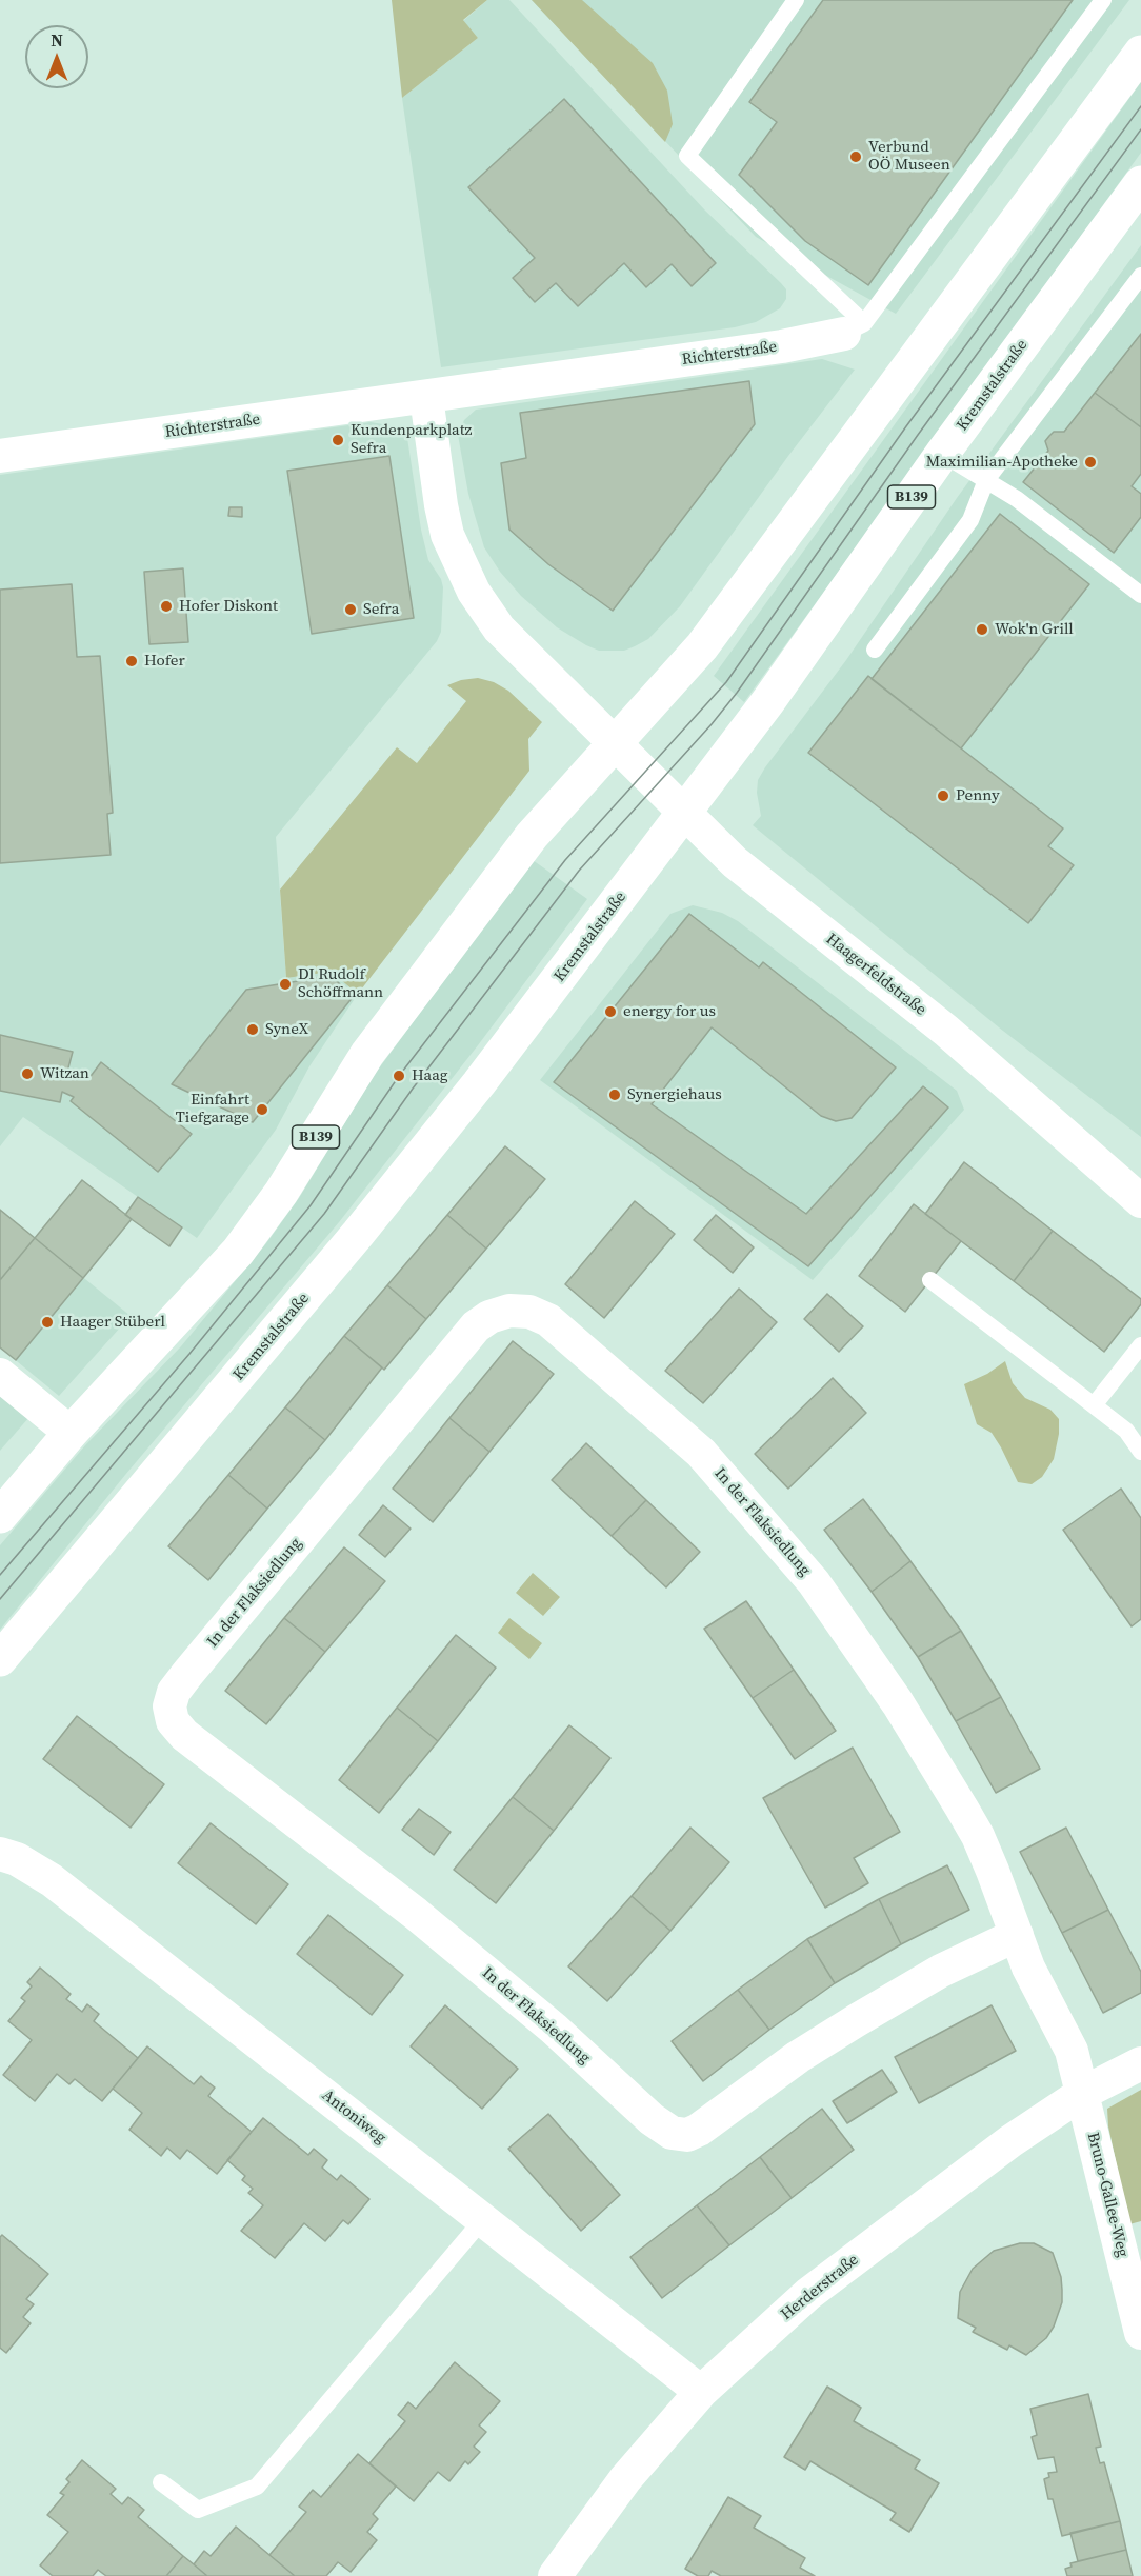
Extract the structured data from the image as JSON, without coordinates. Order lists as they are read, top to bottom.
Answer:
{
  "streets": {
    "main road": ["Kremstalstraße", "B139"],
    "street": [
      "Richterstraße",
      "Haagerfeldstraße",
      "In der Flaksiedlung",
      "Antoniweg",
      "Bruno-Gallee-Weg",
      "Herderstraße"
    ]
  },
  "crossings": [
    ["Kremstalstraße", "Haagerfeldstraße"],
    ["B139", "Haagerfeldstraße"],
    ["In der Flaksiedlung", "Bruno-Gallee-Weg"],
    ["In der Flaksiedlung", "Herderstraße"],
    ["Antoniweg", "Herderstraße"],
    ["Bruno-Gallee-Weg", "Herderstraße"]
  ],
  "places": [
    "Verbund OÖ Museen",
    "Kundenparkplatz Sefra",
    "Maximilian-Apotheke",
    "Hofer Diskont",
    "Sefra",
    "Wok'n Grill",
    "Hofer",
    "Penny",
    "DI Rudolf Schöffmann",
    "energy for us",
    "SyneX",
    "Witzan",
    "Haag",
    "Synergiehaus",
    "Einfahrt Tiefgarage",
    "Haager Stüberl"
  ],
  "north": "top"
}
